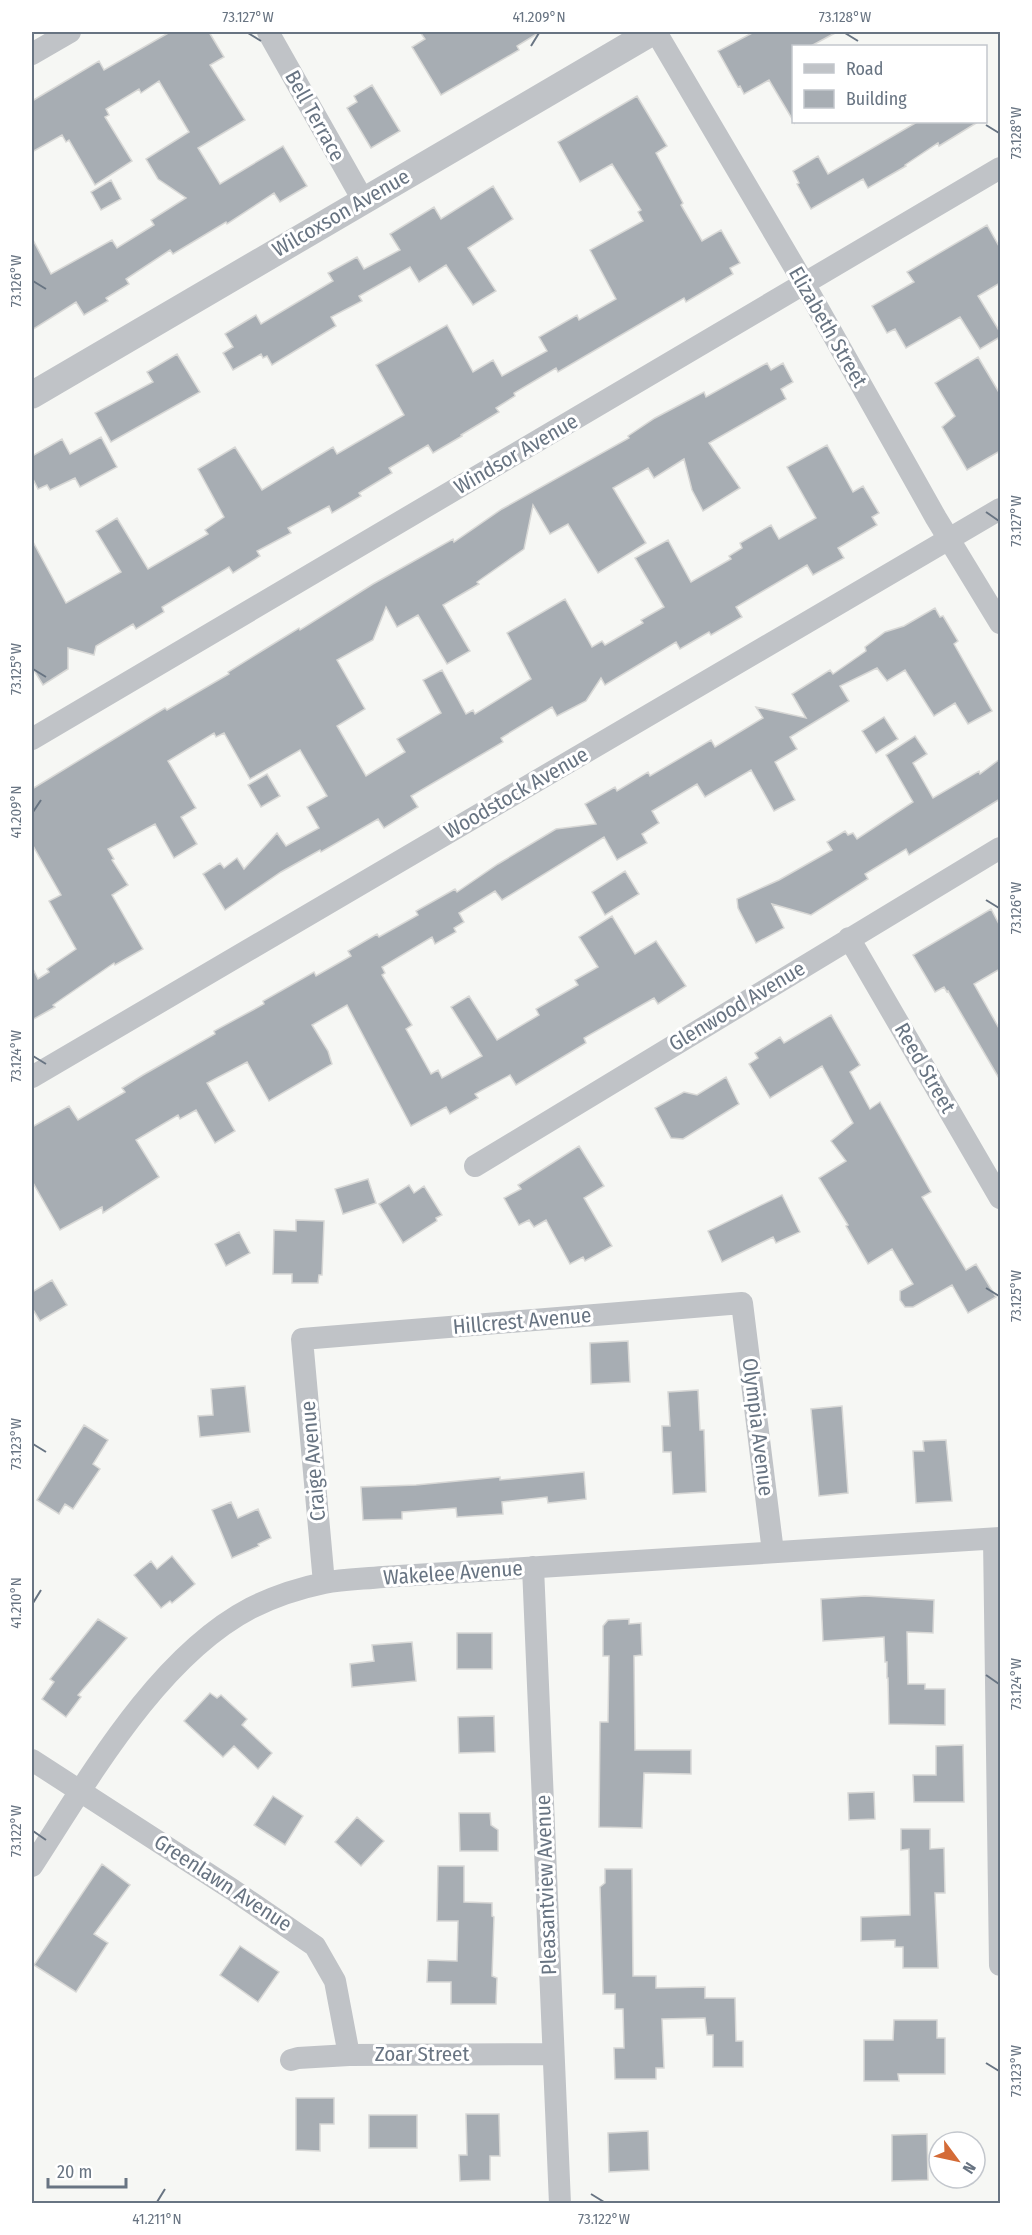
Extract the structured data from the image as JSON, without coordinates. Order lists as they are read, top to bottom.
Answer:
{
  "streets": {
    "street": [
      "Bell Terrace",
      "Wilcoxson Avenue",
      "Elizabeth Street",
      "Windsor Avenue",
      "Woodstock Avenue",
      "Glenwood Avenue",
      "Reed Street",
      "Hillcrest Avenue",
      "Olympia Avenue",
      "Craige Avenue",
      "Wakelee Avenue",
      "Greenlawn Avenue",
      "Pleasantview Avenue",
      "Zoar Street"
    ]
  },
  "crossings": [
    ["Bell Terrace", "Wilcoxson Avenue"],
    ["Wilcoxson Avenue", "Elizabeth Street"],
    ["Elizabeth Street", "Windsor Avenue"],
    ["Elizabeth Street", "Woodstock Avenue"],
    ["Glenwood Avenue", "Reed Street"],
    ["Hillcrest Avenue", "Olympia Avenue"],
    ["Hillcrest Avenue", "Craige Avenue"],
    ["Olympia Avenue", "Wakelee Avenue"],
    ["Craige Avenue", "Wakelee Avenue"],
    ["Wakelee Avenue", "Greenlawn Avenue"],
    ["Wakelee Avenue", "Pleasantview Avenue"],
    ["Greenlawn Avenue", "Zoar Street"],
    ["Pleasantview Avenue", "Zoar Street"]
  ],
  "legend": ["Road", "Building"],
  "scale_bar": "20 m",
  "north": "bottom right",
  "coordinates": [
    "73.127°W",
    "41.209°N",
    "73.128°W",
    "73.126°W",
    "73.125°W",
    "73.124°W",
    "73.123°W",
    "41.210°N",
    "73.122°W",
    "41.211°N"
  ]
}
